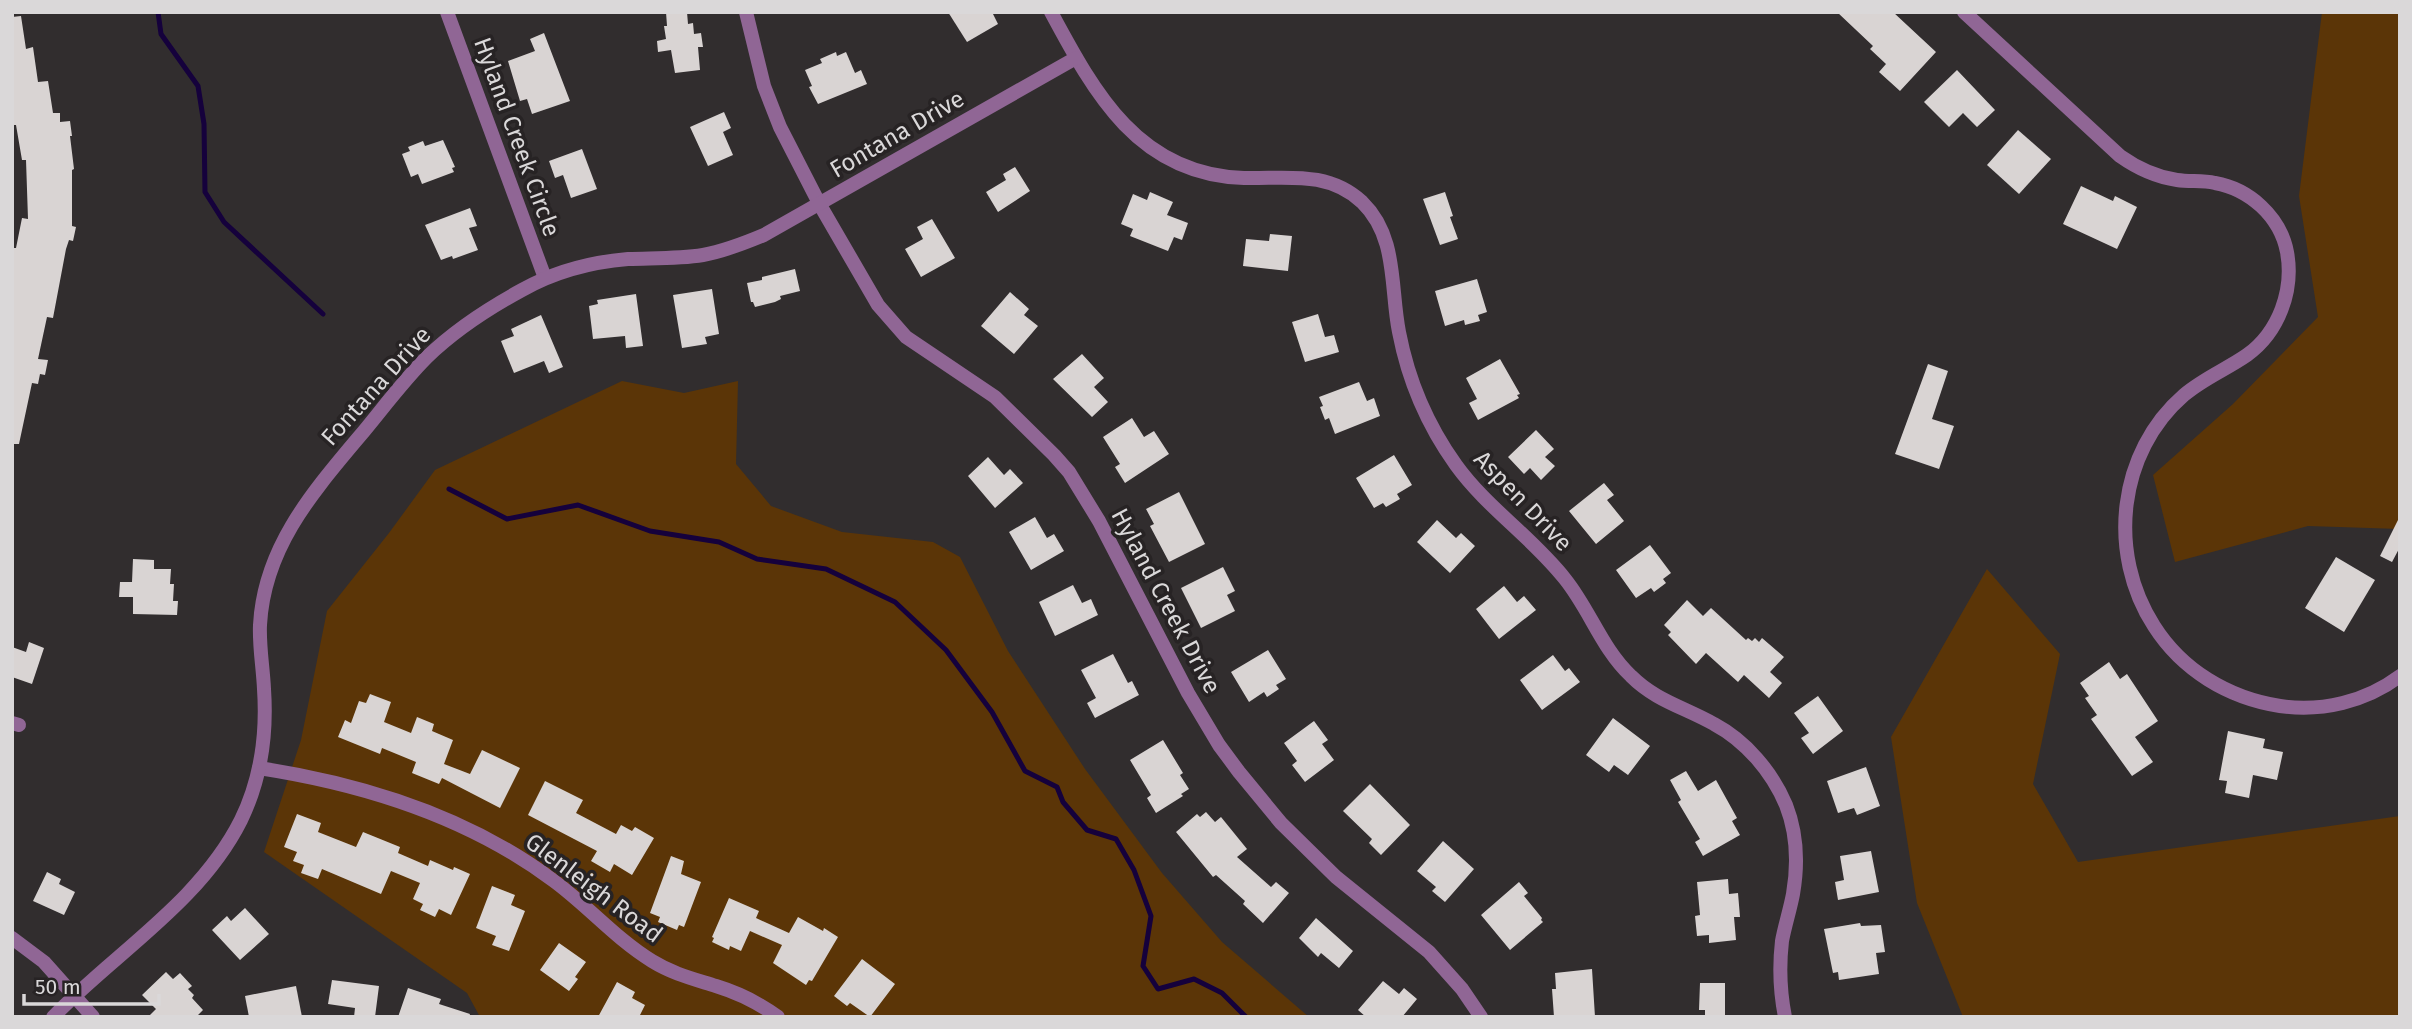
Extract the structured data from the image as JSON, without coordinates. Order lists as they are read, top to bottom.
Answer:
{
  "streets": {
    "street": [
      "Fontana Drive",
      "Hyland Creek Circle",
      "Aspen Drive",
      "Hyland Creek Drive",
      "Glenleigh Road"
    ]
  },
  "crossings": [
    ["Fontana Drive", "Hyland Creek Circle"],
    ["Fontana Drive", "Aspen Drive"],
    ["Fontana Drive", "Hyland Creek Drive"],
    ["Fontana Drive", "Glenleigh Road"]
  ],
  "scale_bar": "50 m"
}
